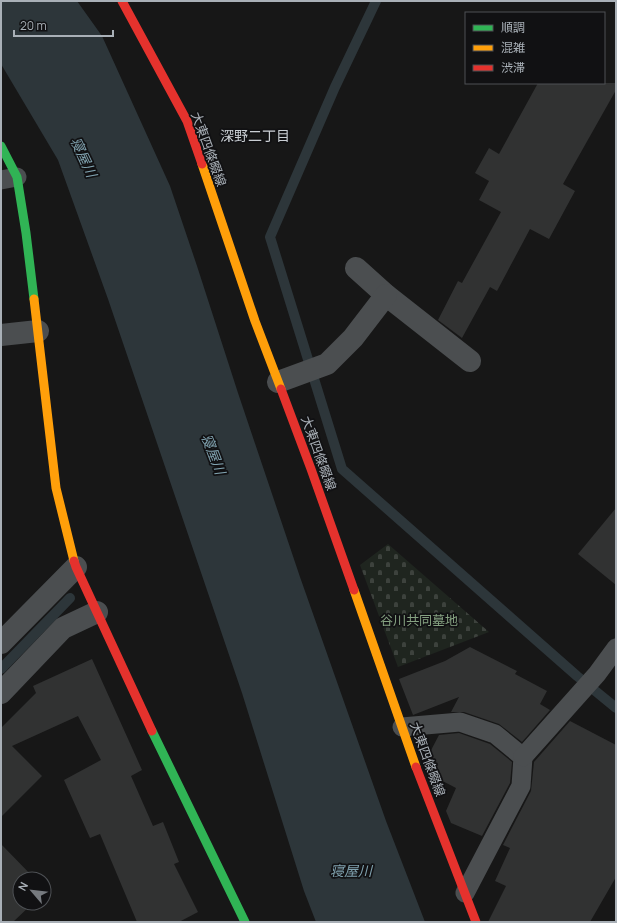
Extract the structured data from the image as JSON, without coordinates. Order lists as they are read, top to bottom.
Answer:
{
  "streets": {
    "main road": ["大東四條畷線"]
  },
  "districts": ["深野二丁目"],
  "water": ["寝屋川"],
  "parks": ["谷川共同墓地"],
  "legend": ["順調", "混雑", "渋滞"],
  "scale_bar": "20 m",
  "north": "top left"
}
